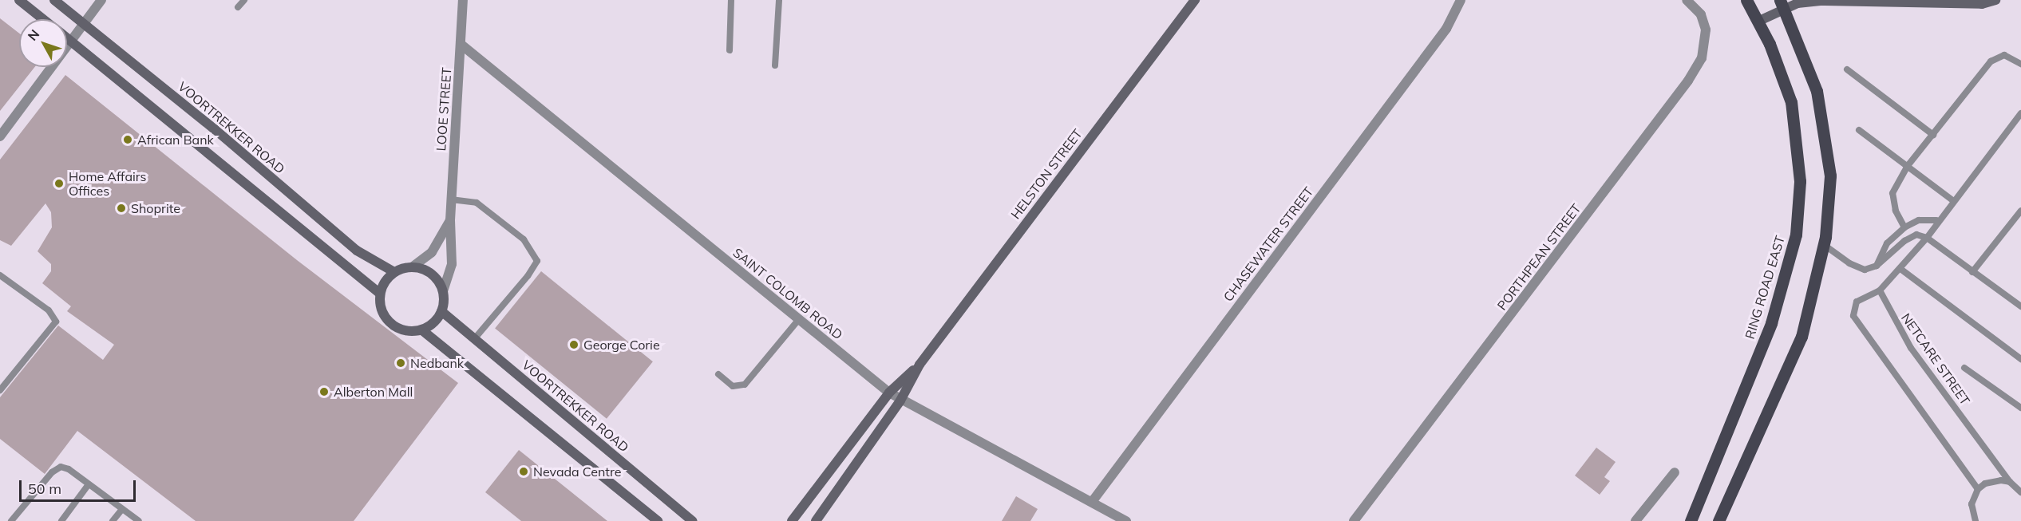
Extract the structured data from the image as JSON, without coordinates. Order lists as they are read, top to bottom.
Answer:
{
  "streets": {
    "main road": ["VOORTREKKER ROAD", "HELSTON STREET", "RING ROAD EAST"],
    "street": [
      "LOOE STREET",
      "CHASEWATER STREET",
      "PORTHPEAN STREET",
      "SAINT COLOMB ROAD"
    ],
    "lane": ["NETCARE STREET"]
  },
  "crossings": [
    ["LOOE STREET", "VOORTREKKER ROAD"],
    ["LOOE STREET", "SAINT COLOMB ROAD"],
    ["HELSTON STREET", "SAINT COLOMB ROAD"],
    ["CHASEWATER STREET", "SAINT COLOMB ROAD"]
  ],
  "places": [
    "African Bank",
    "Home Affairs Offices",
    "Shoprite",
    "George Corie",
    "Nedbank",
    "Alberton Mall",
    "Nevada Centre"
  ],
  "scale_bar": "50 m",
  "north": "top left"
}
